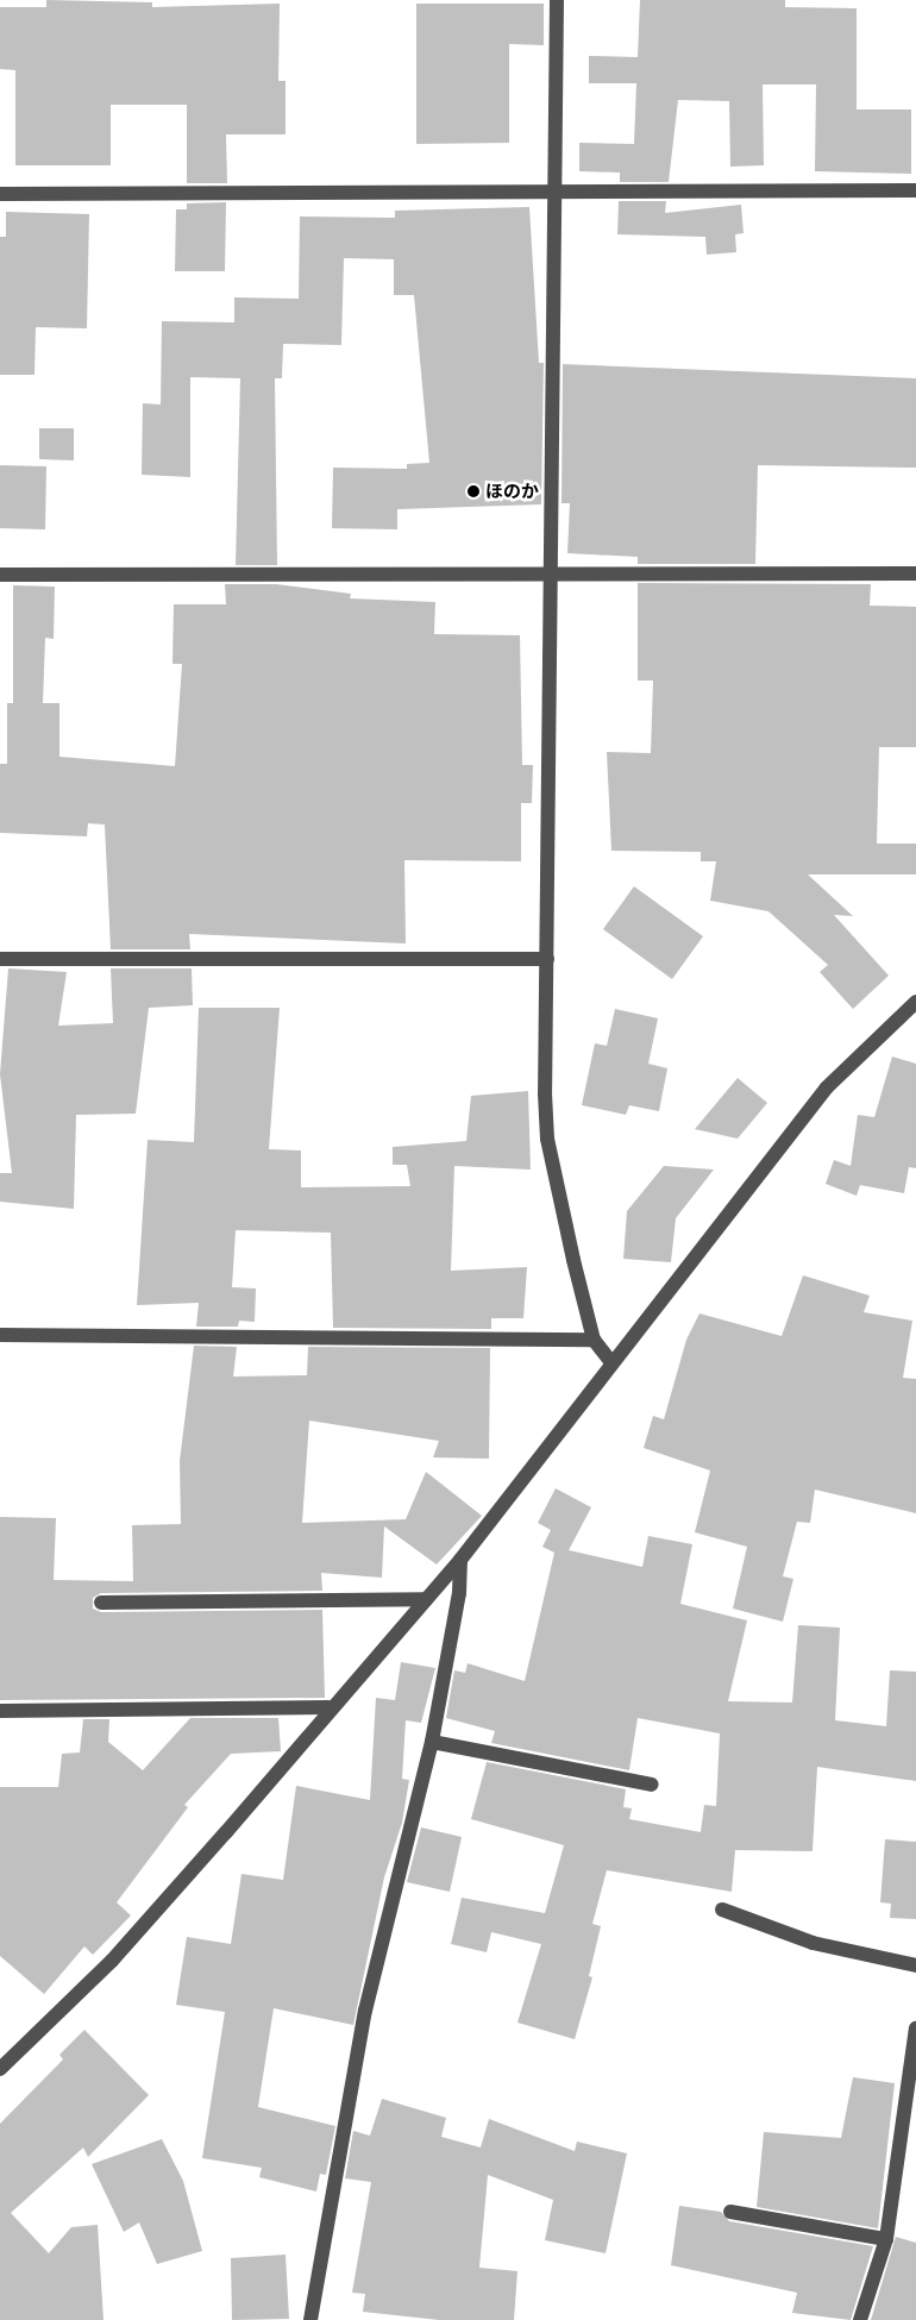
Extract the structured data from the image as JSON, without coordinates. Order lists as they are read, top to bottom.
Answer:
{
  "places": ["ほのか"]
}
